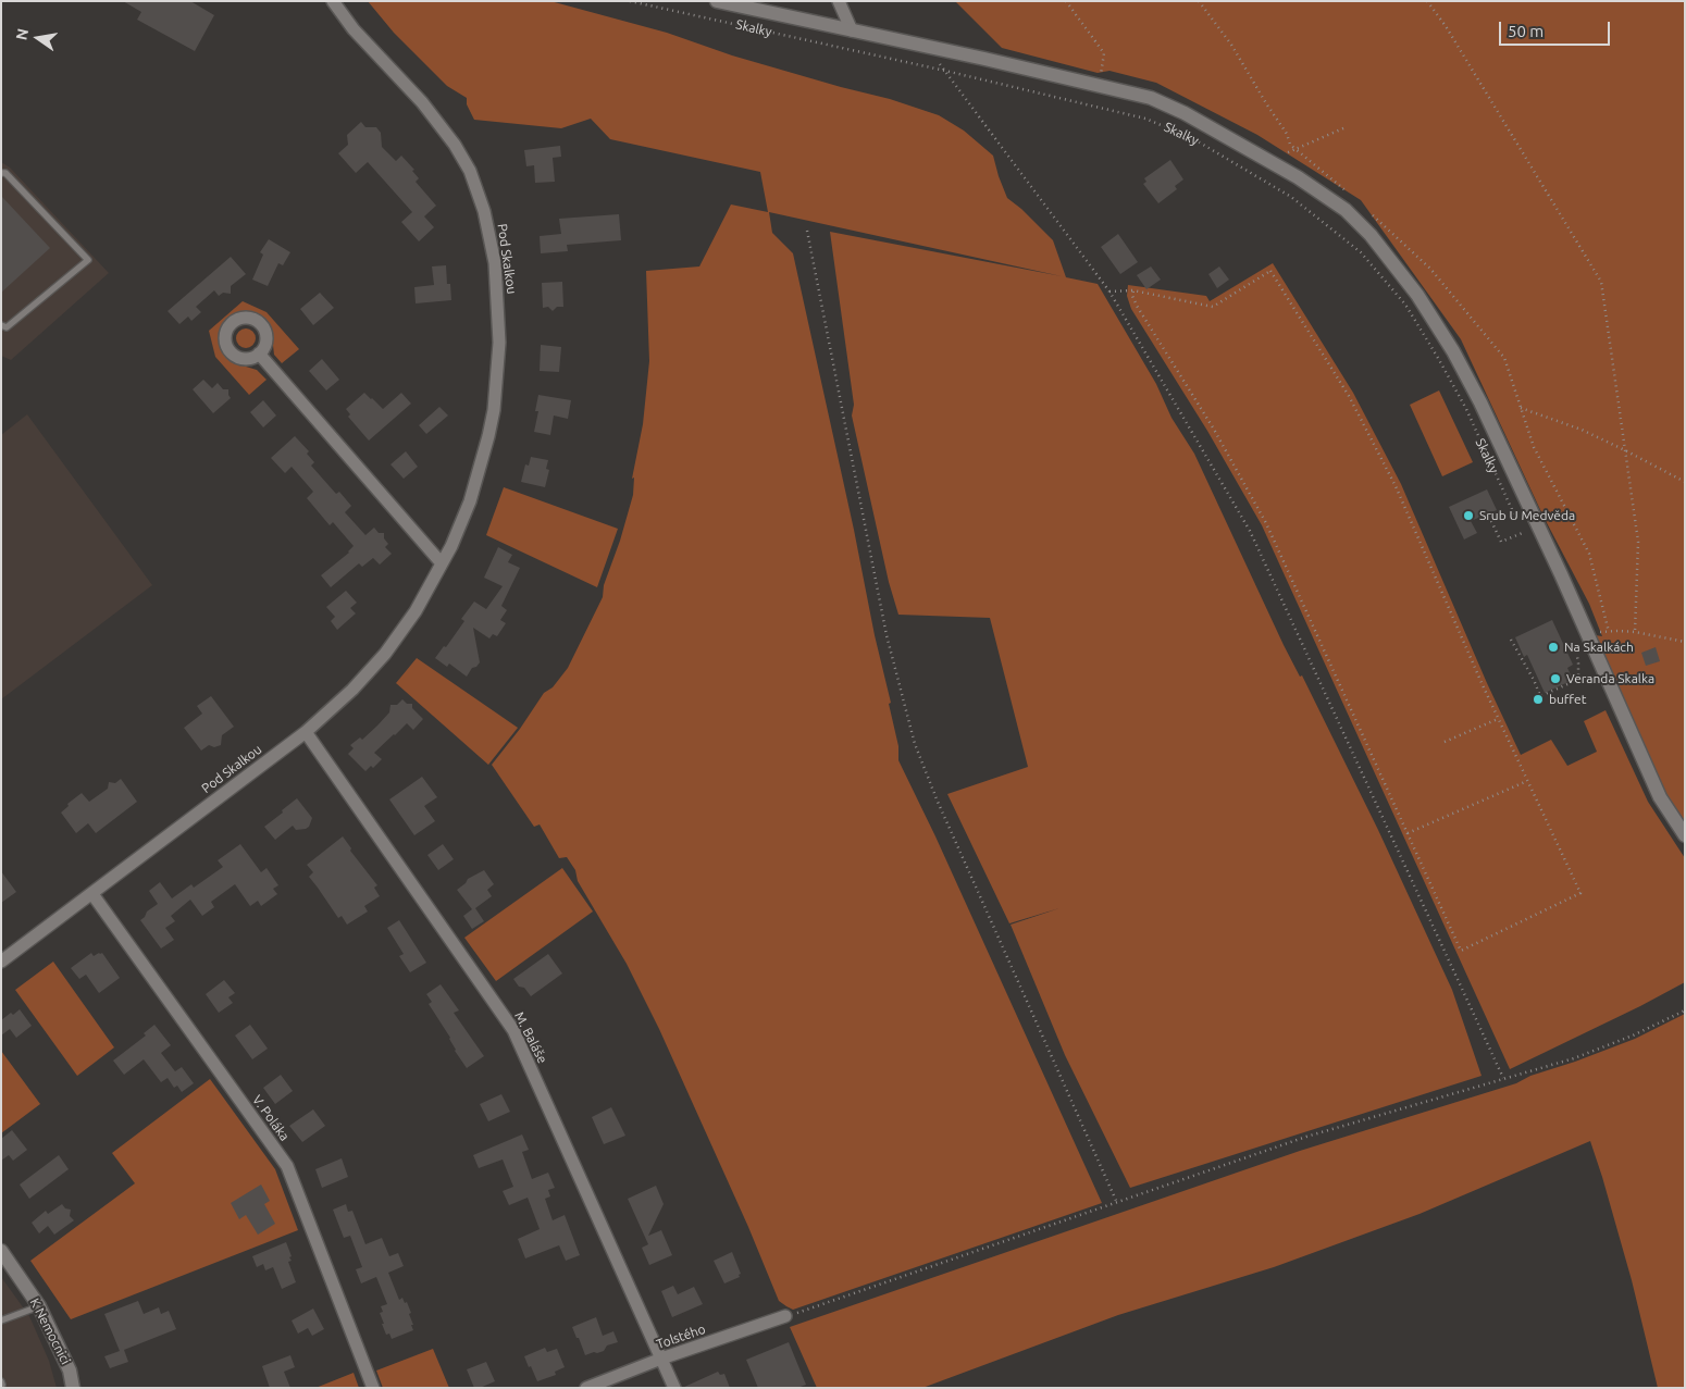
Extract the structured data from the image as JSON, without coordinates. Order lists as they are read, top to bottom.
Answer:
{
  "streets": {
    "street": [
      "Skalky",
      "Pod Skalkou",
      "M. Baláše",
      "V. Poláka",
      "K Nemocnici",
      "Tolstého"
    ]
  },
  "crossings": [
    ["Pod Skalkou", "M. Baláše"],
    ["Pod Skalkou", "V. Poláka"],
    ["M. Baláše", "Tolstého"]
  ],
  "places": [
    "Srub U Medvěda",
    "Na Skalkách",
    "Veranda Skalka",
    "buffet"
  ],
  "scale_bar": "50 m",
  "north": "left"
}
